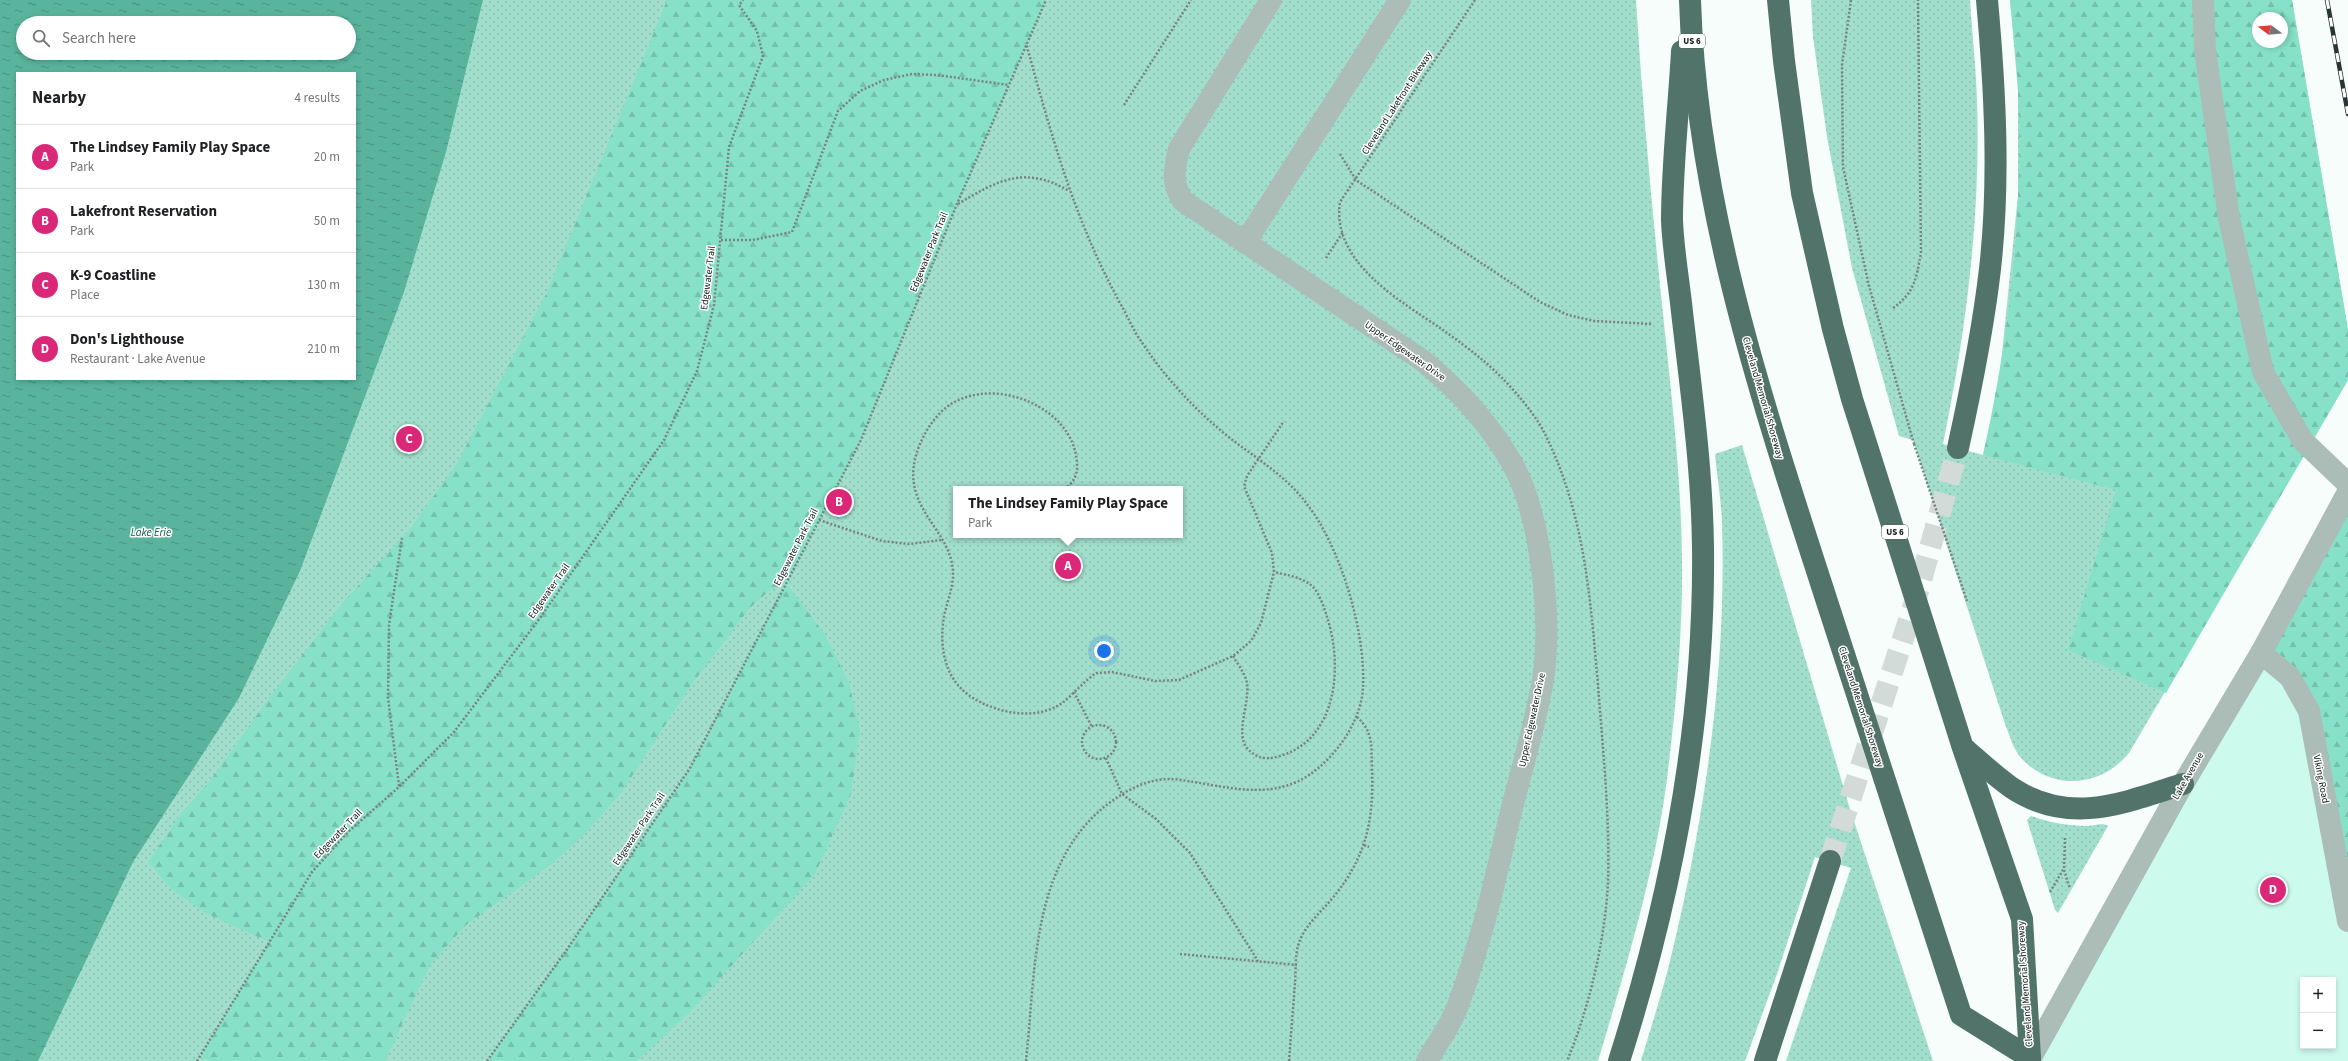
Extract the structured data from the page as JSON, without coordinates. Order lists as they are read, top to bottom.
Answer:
{
  "streets": {
    "highway": ["US 6", "Cleveland Memorial Shoreway"],
    "street": ["Upper Edgewater Drive", "Lake Avenue", "Viking Road"],
    "path": ["Cleveland Lakefront Bikeway", "Edgewater Park Trail", "Edgewater Trail"]
  },
  "crossings": [
    ["Cleveland Memorial Shoreway", "Lake Avenue"],
    ["Lake Avenue", "Viking Road"]
  ],
  "water": ["Lake Erie"],
  "north": "left",
  "page": {
    "search": "Search here",
    "heading": ["Nearby", "4 results"],
    "list": [
      {
        "mark": "A",
        "name": "The Lindsey Family Play Space",
        "note": "Park",
        "value": "20 m"
      },
      {
        "mark": "B",
        "name": "Lakefront Reservation",
        "note": "Park",
        "value": "50 m"
      },
      {
        "mark": "C",
        "name": "K-9 Coastline",
        "note": "Place",
        "value": "130 m"
      },
      {
        "mark": "D",
        "name": "Don's Lighthouse",
        "note": "Restaurant · Lake Avenue",
        "value": "210 m"
      }
    ],
    "pins": [
      "C",
      "B",
      "A",
      "D"
    ],
    "popup": ["The Lindsey Family Play Space", "Park"],
    "map_buttons": ["+", "−"]
  }
}
